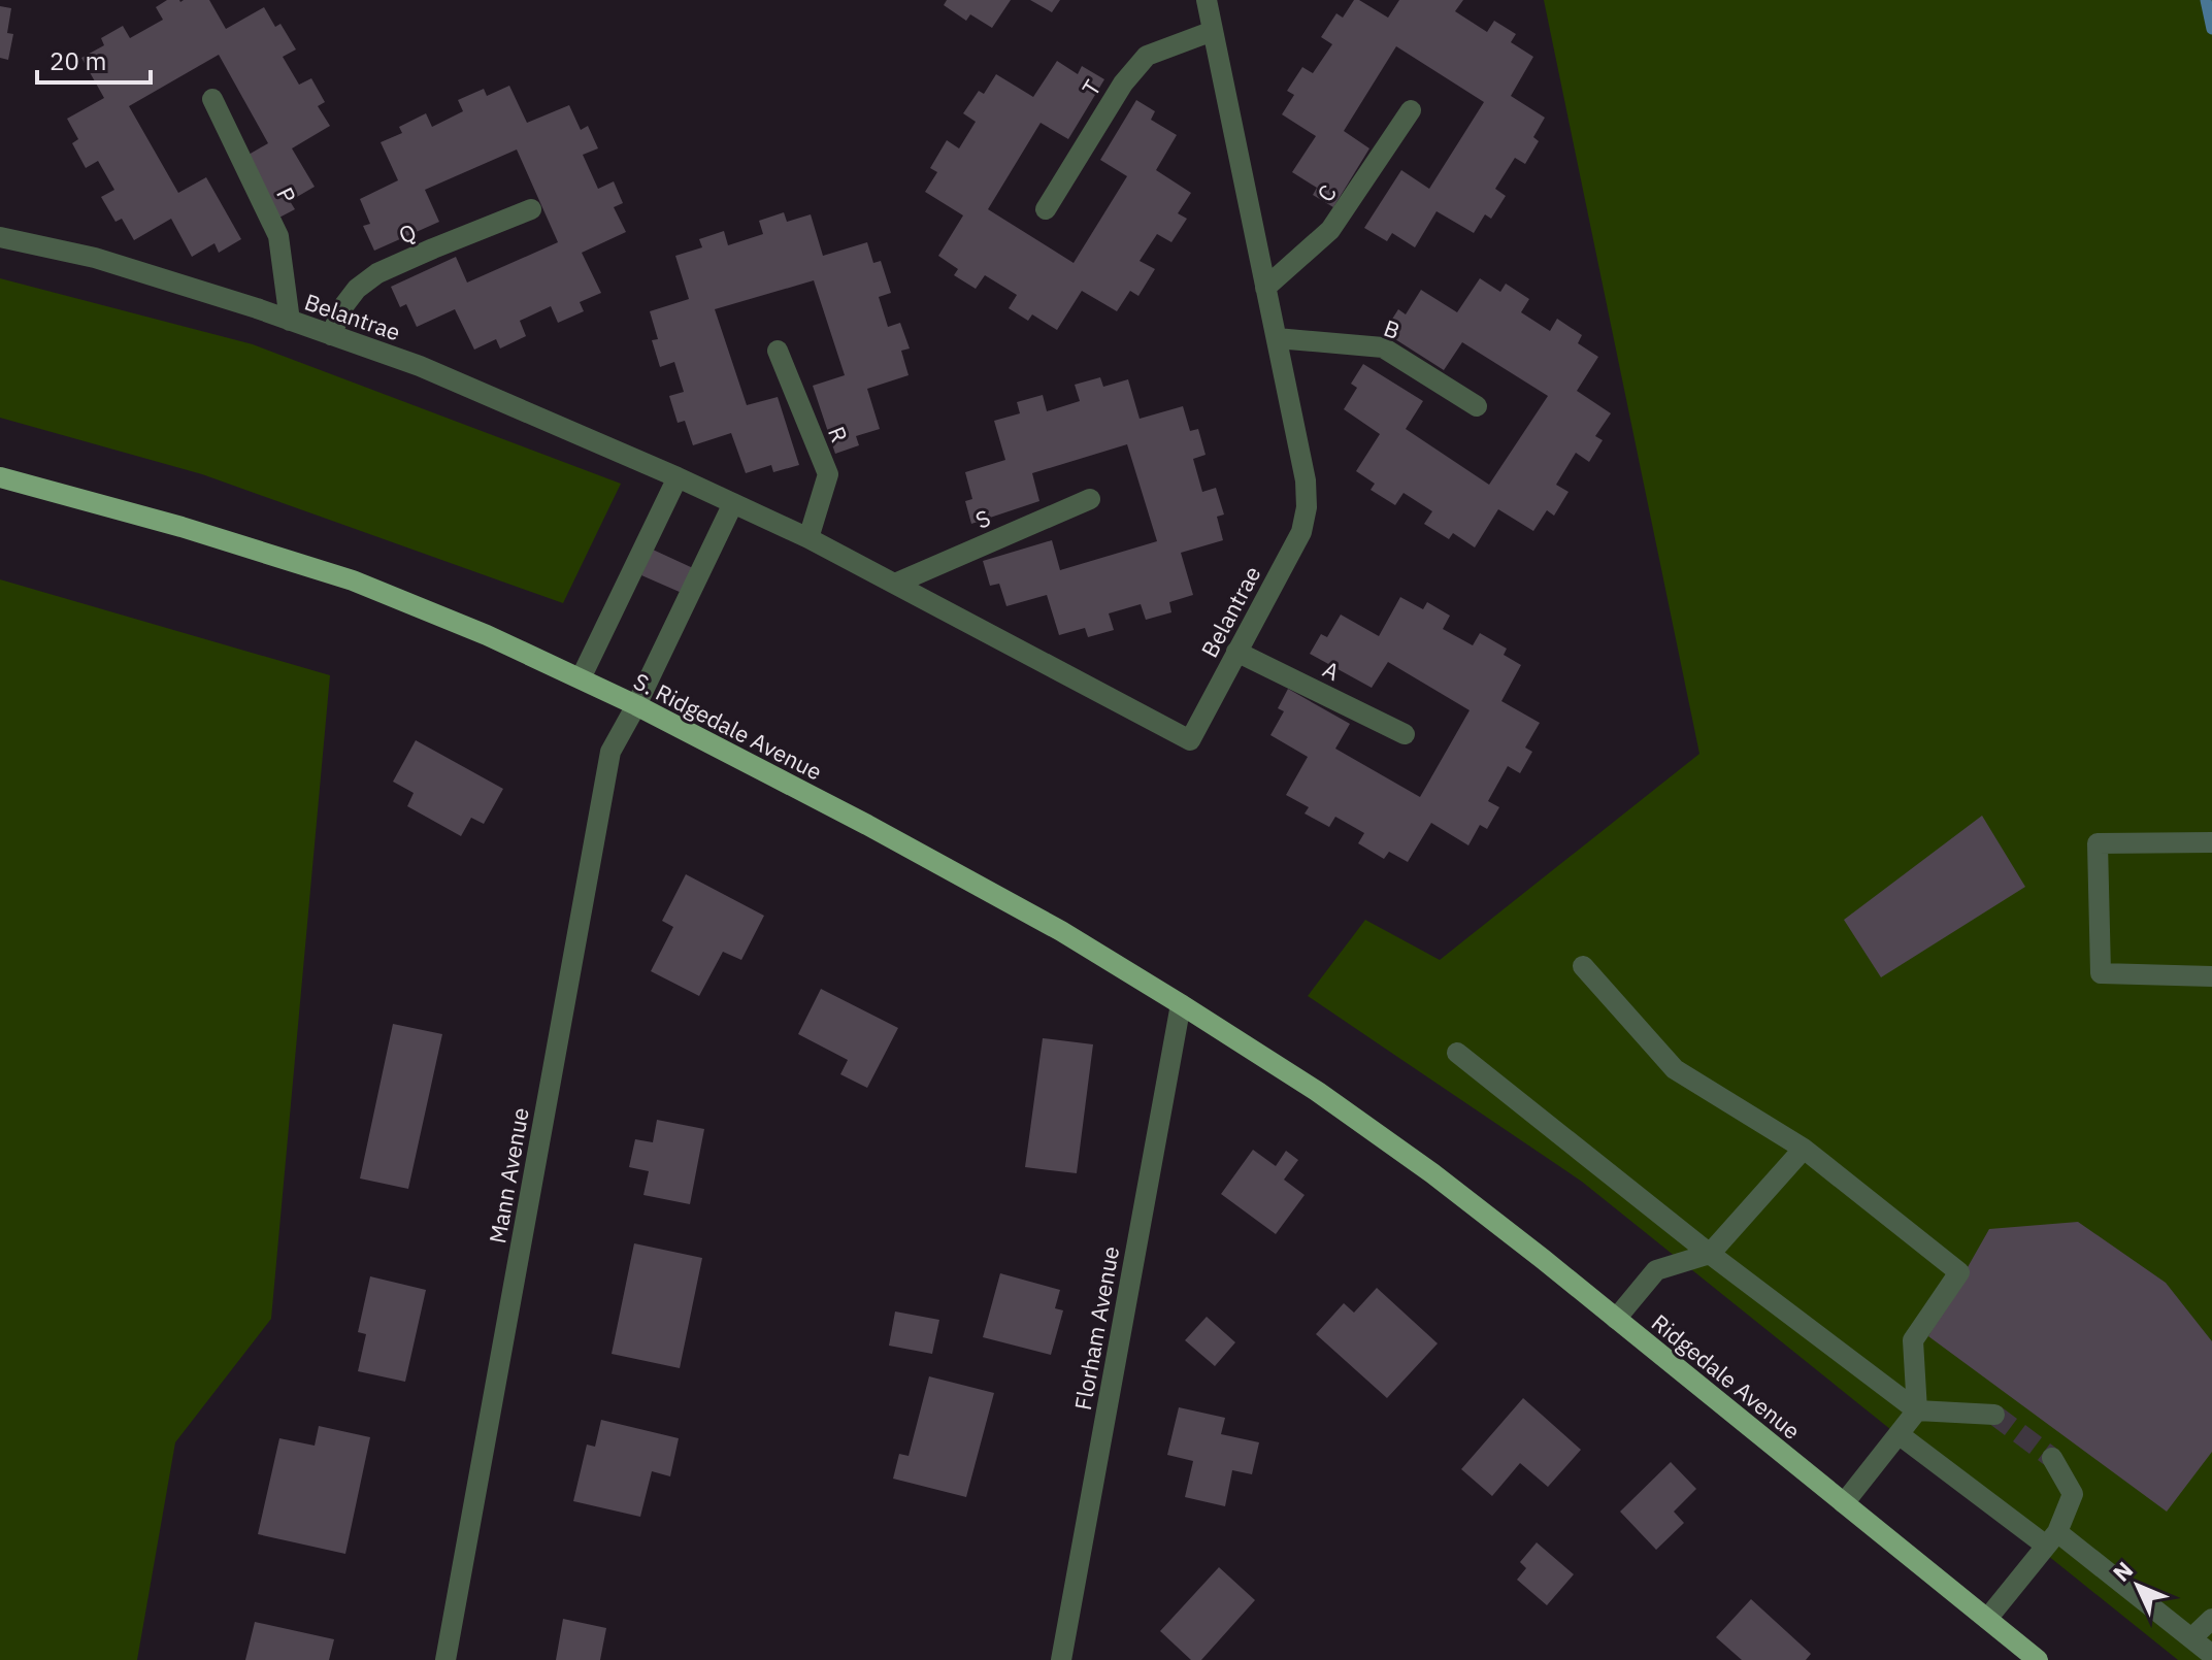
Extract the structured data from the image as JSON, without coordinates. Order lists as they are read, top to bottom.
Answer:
{
  "streets": {
    "main road": ["S. Ridgedale Avenue", "Ridgedale Avenue"],
    "street": [
      "T",
      "C",
      "P",
      "Q",
      "Belantrae",
      "B",
      "R",
      "S",
      "A",
      "Mann Avenue",
      "Florham Avenue"
    ]
  },
  "crossings": [
    ["T", "Belantrae"],
    ["C", "Belantrae"],
    ["P", "Belantrae"],
    ["Q", "Belantrae"],
    ["Belantrae", "B"],
    ["Belantrae", "R"],
    ["Belantrae", "S"],
    ["Belantrae", "A"],
    ["S. Ridgedale Avenue", "Mann Avenue"],
    ["S. Ridgedale Avenue", "Florham Avenue"],
    ["S. Ridgedale Avenue", "Ridgedale Avenue"]
  ],
  "scale_bar": "20 m",
  "north": "top left"
}
